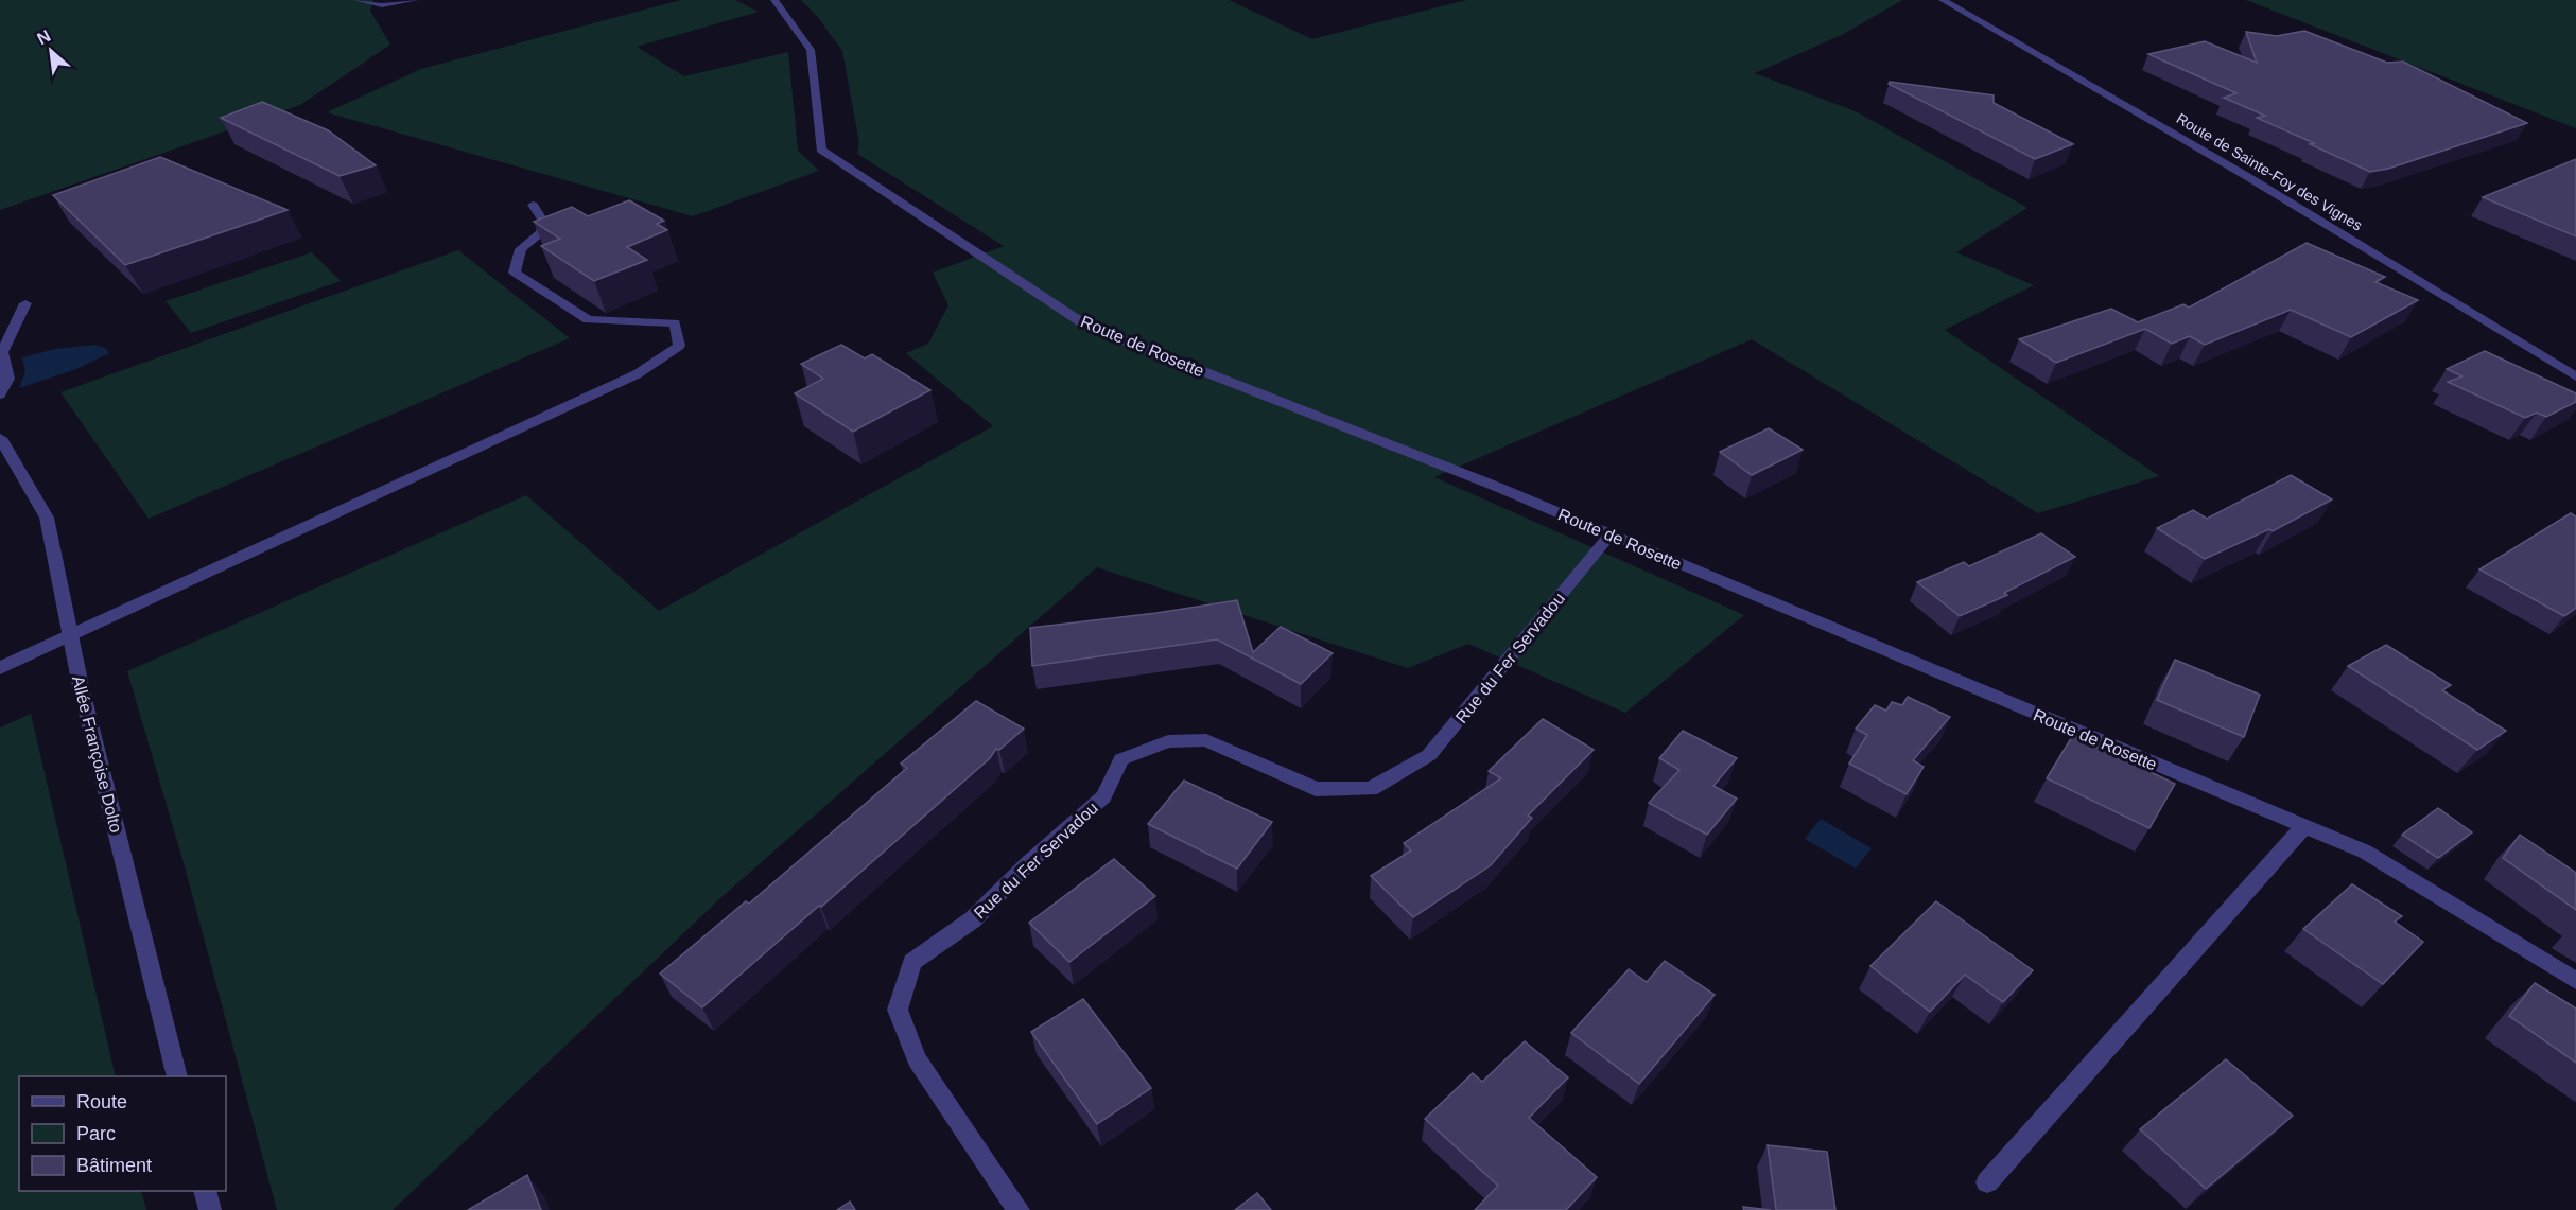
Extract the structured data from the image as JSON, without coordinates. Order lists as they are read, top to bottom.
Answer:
{
  "streets": {
    "street": [
      "Route de Sainte-Foy des Vignes",
      "Route de Rosette",
      "Rue du Fer Servadou",
      "Allée Françoise Dolto"
    ]
  },
  "crossings": [
    ["Route de Rosette", "Rue du Fer Servadou"]
  ],
  "legend": ["Route", "Parc", "Bâtiment"],
  "north": "top left"
}
